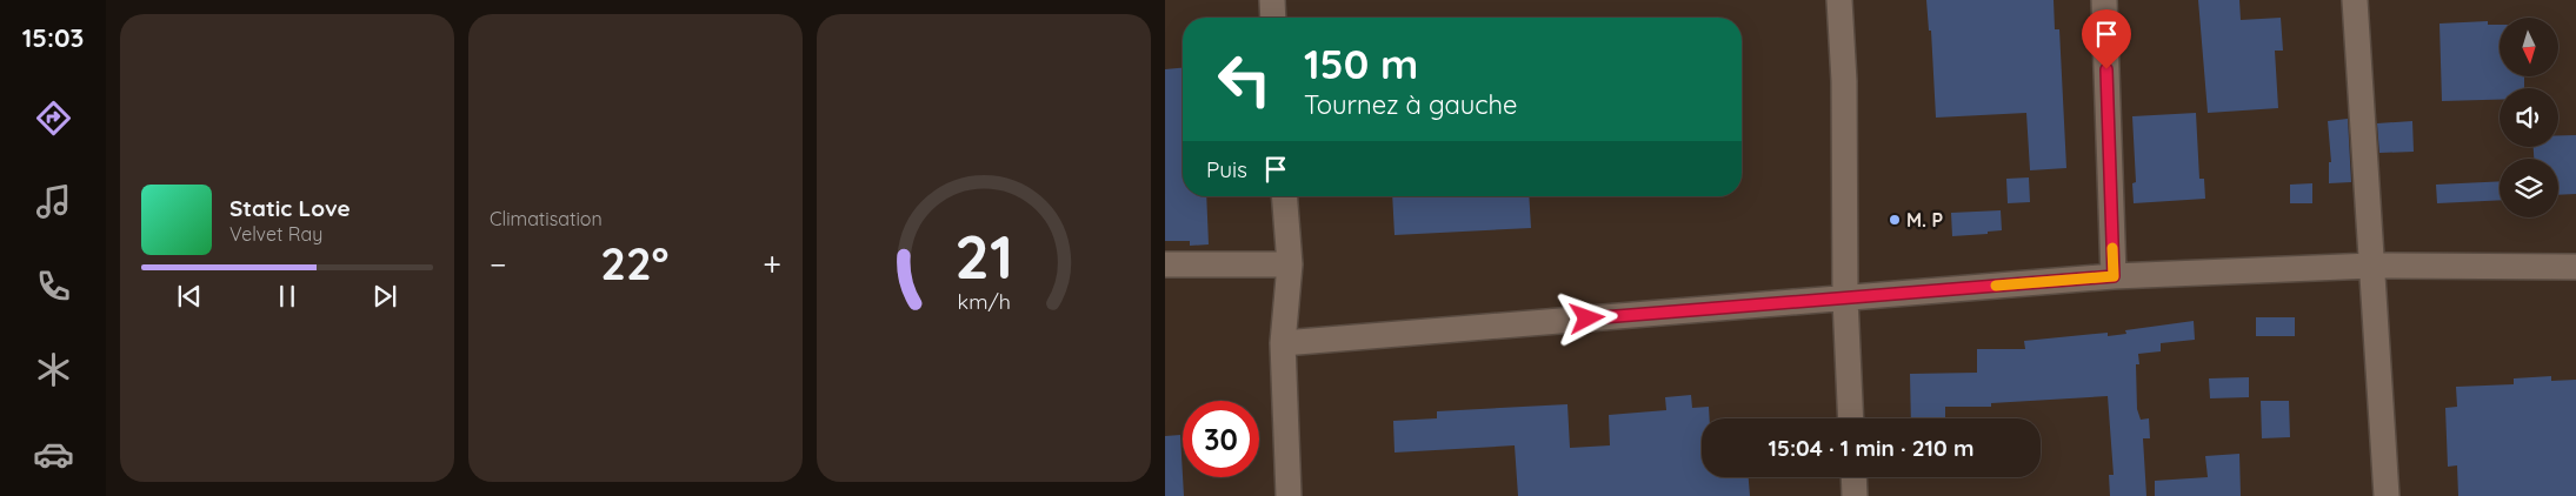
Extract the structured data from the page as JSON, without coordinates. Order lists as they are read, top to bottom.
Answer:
{
  "places": ["M. P"],
  "north": "bottom",
  "page": {
    "tabs": "15:03",
    "tile": "Climatisation",
    "turn": ["150 m", "Tournez à gauche"],
    "then": "Puis",
    "song": ["Static Love", "Velvet Ray"],
    "heat": ["−", "22°", "+"],
    "limit": "30",
    "trip": "15:04 · 1 min · 210 m",
    "gauge": ["21", "km/h"]
  }
}
